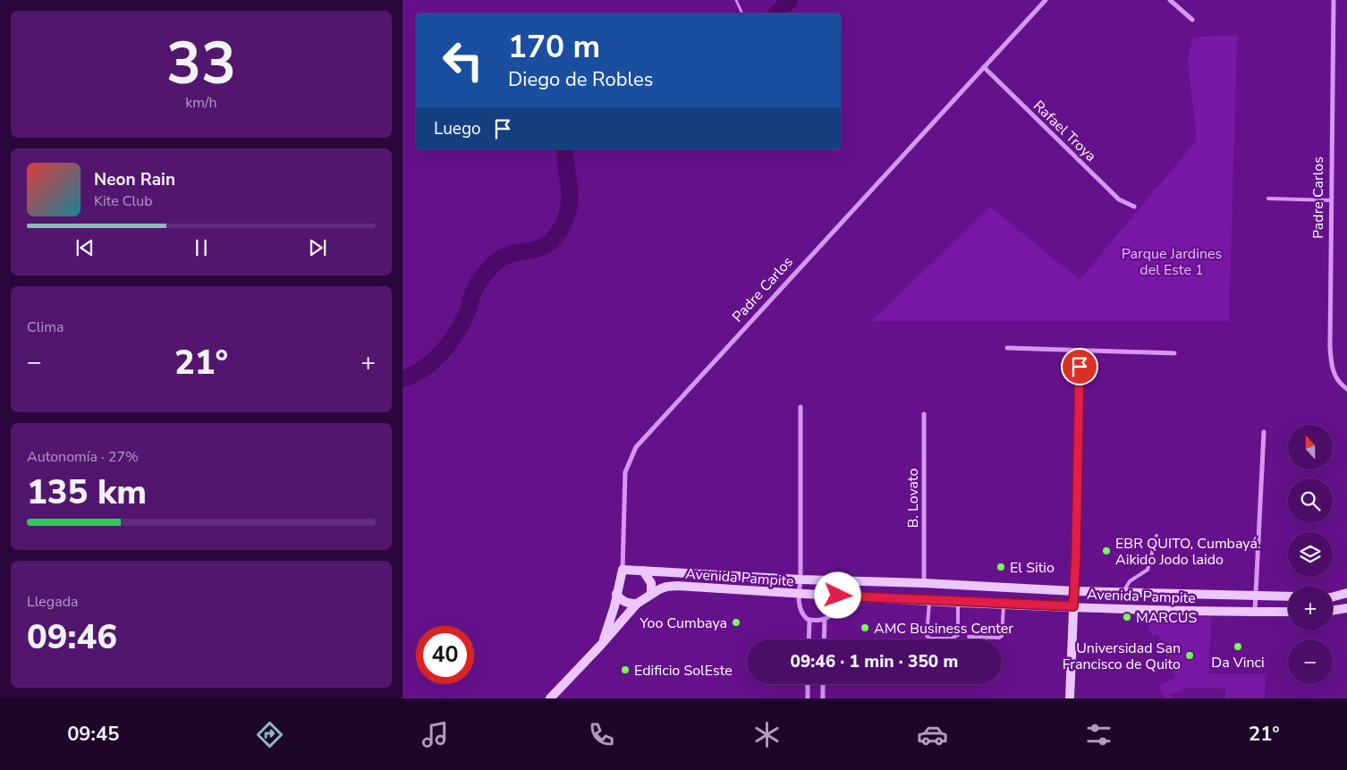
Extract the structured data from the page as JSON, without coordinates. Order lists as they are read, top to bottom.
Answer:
{
  "streets": {
    "street": [
      "Rafael Troya",
      "Padre Carlos",
      "B. Lovato",
      "Avenida Pampite"
    ]
  },
  "crossings": [
    ["Rafael Troya", "Padre Carlos"],
    ["Padre Carlos", "Avenida Pampite"],
    ["B. Lovato", "Avenida Pampite"]
  ],
  "parks": ["Parque Jardines del Este 1"],
  "places": [
    "EBR QUITO, Cumbayá. Aikido Jodo laido",
    "El Sitio",
    "MARCUS",
    "Yoo Cumbaya",
    "AMC Business Center",
    "Da Vinci",
    "Universidad San Francisco de Quito",
    "Edificio SolEste"
  ],
  "north": "top",
  "page": {
    "tile": [
      ["33", "km/h"],
      "Clima",
      ["Autonomía · 27%", "135 km"],
      ["Llegada", "09:46"]
    ],
    "turn": ["170 m", "Diego de Robles"],
    "then": "Luego",
    "song": ["Neon Rain", "Kite Club"],
    "heat": ["−", "21°", "+"],
    "map_buttons": ["+", "−"],
    "limit": "40",
    "trip": "09:46 · 1 min · 350 m",
    "tabs": ["09:45", "21°"]
  }
}
